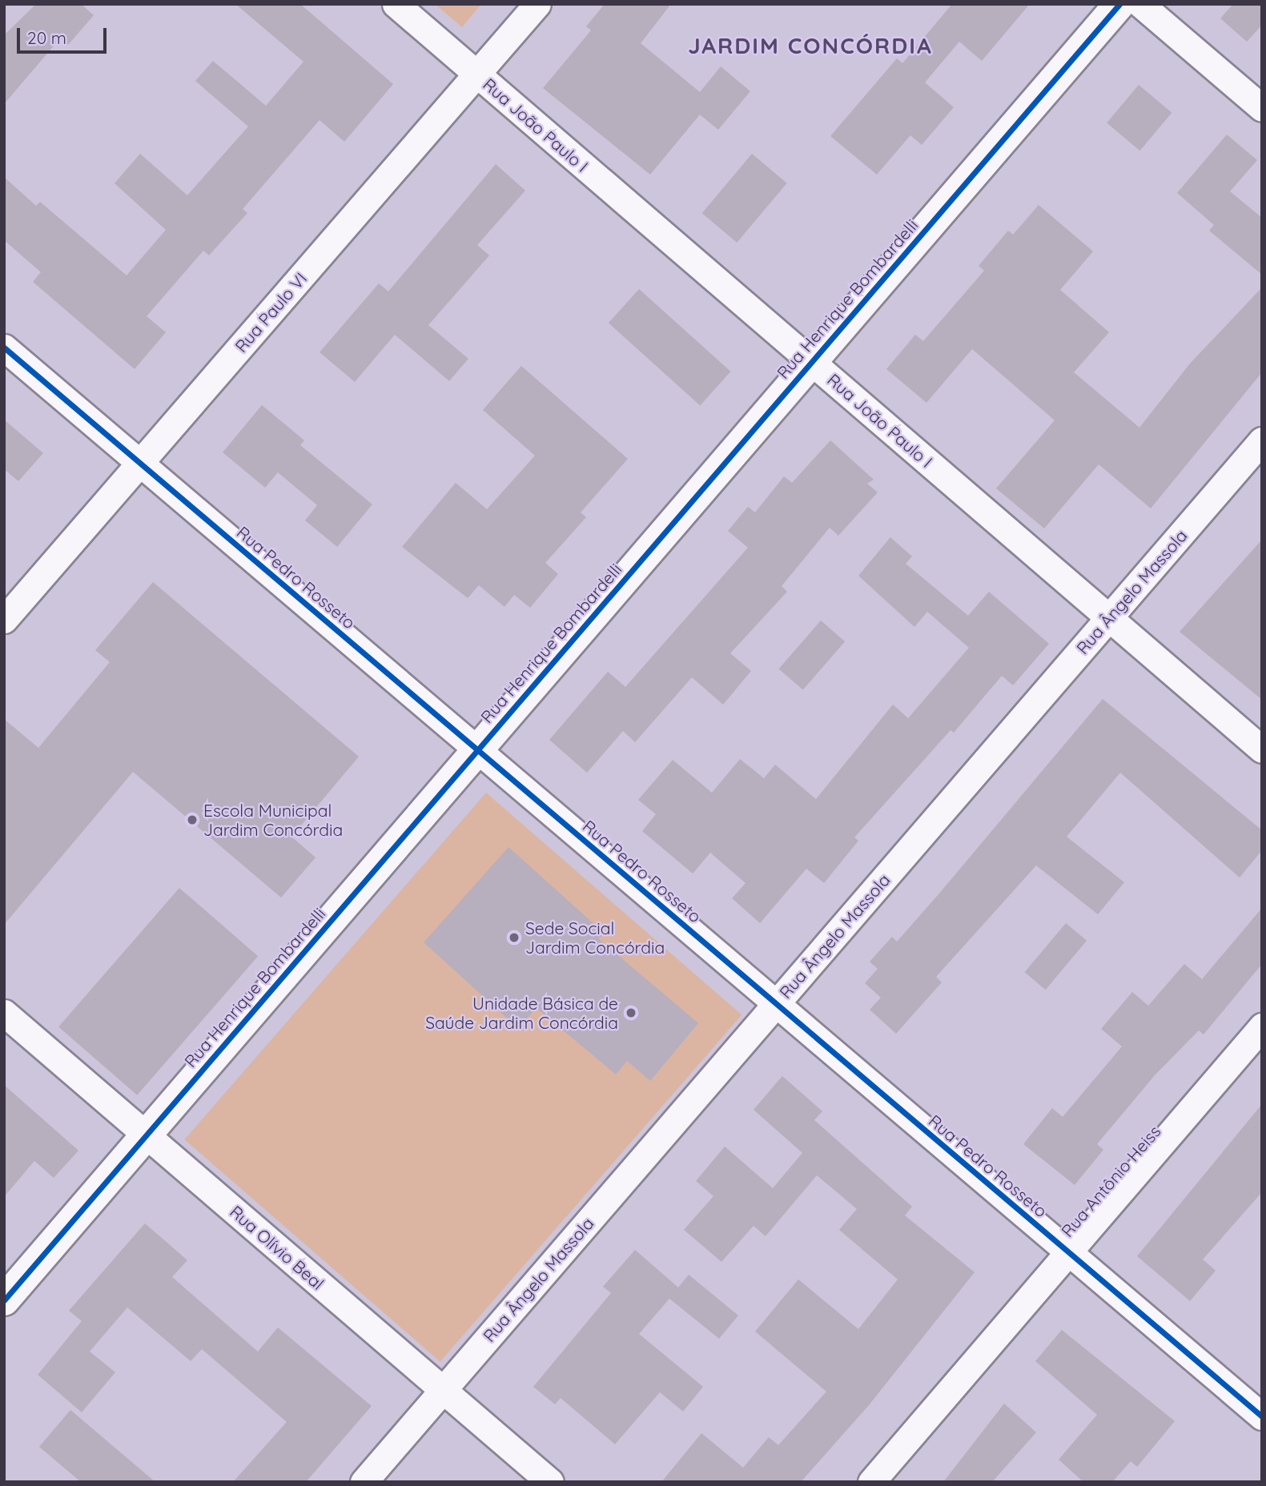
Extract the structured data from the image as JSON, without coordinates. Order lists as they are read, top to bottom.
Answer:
{
  "streets": {
    "street": [
      "Rua João Paulo I",
      "Rua Henrique Bombardelli",
      "Rua Paulo VI",
      "Rua Pedro Rosseto",
      "Rua Ângelo Massola",
      "Rua Antônio Heiss",
      "Rua Olívio Beal"
    ]
  },
  "crossings": [
    ["Rua João Paulo I", "Rua Henrique Bombardelli"],
    ["Rua João Paulo I", "Rua Paulo VI"],
    ["Rua João Paulo I", "Rua Ângelo Massola"],
    ["Rua Henrique Bombardelli", "Rua Pedro Rosseto"],
    ["Rua Henrique Bombardelli", "Rua Olívio Beal"],
    ["Rua Paulo VI", "Rua Pedro Rosseto"],
    ["Rua Pedro Rosseto", "Rua Ângelo Massola"],
    ["Rua Pedro Rosseto", "Rua Antônio Heiss"],
    ["Rua Ângelo Massola", "Rua Olívio Beal"]
  ],
  "districts": ["JARDIM CONCÓRDIA"],
  "places": ["Escola Municipal Jardim Concórdia", "Sede Social Jardim Concórdia", "Unidade Básica de Saúde Jardim Concórdia"],
  "scale_bar": "20 m"
}
